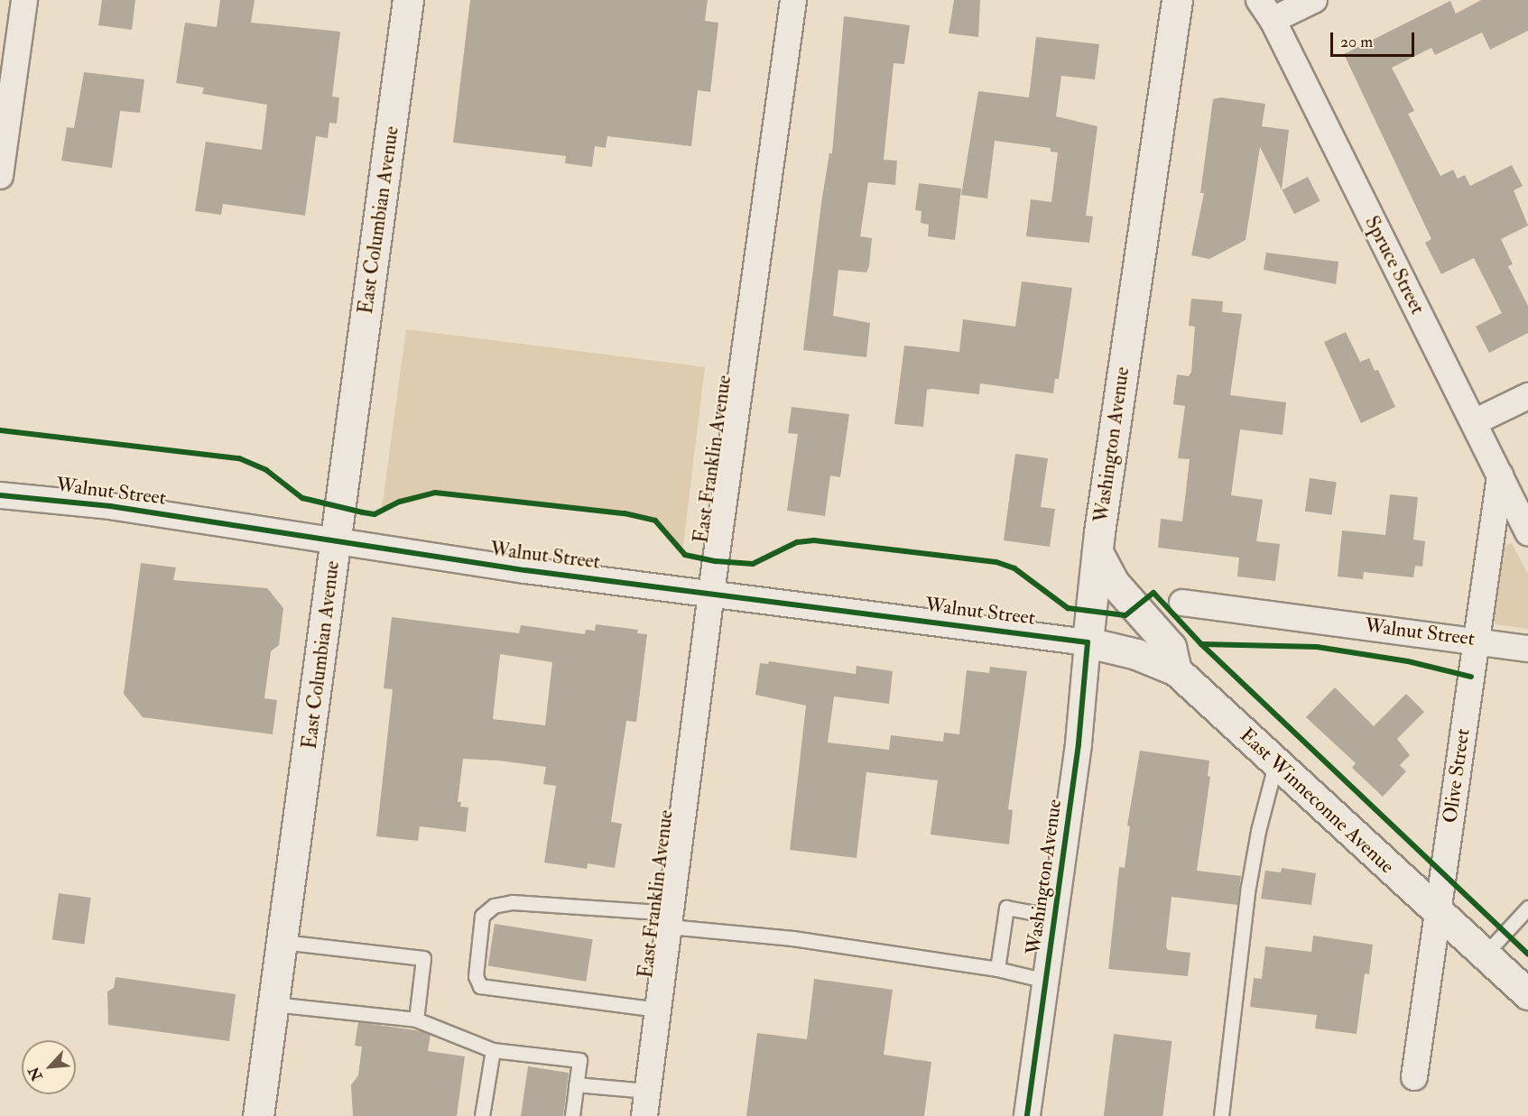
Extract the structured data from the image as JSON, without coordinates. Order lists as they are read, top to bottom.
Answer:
{
  "streets": {
    "main road": ["East Columbian Avenue", "Washington Avenue", "East Winneconne Avenue"],
    "street": [
      "Spruce Street",
      "East Franklin Avenue",
      "Walnut Street",
      "Olive Street"
    ]
  },
  "crossings": [
    ["East Columbian Avenue", "Walnut Street"],
    ["Spruce Street", "Olive Street"],
    ["Washington Avenue", "Walnut Street"],
    ["Washington Avenue", "East Winneconne Avenue"],
    ["East Franklin Avenue", "Walnut Street"],
    ["Walnut Street", "Olive Street"],
    ["Walnut Street", "East Winneconne Avenue"],
    ["Olive Street", "East Winneconne Avenue"]
  ],
  "scale_bar": "20 m",
  "north": "bottom left"
}
